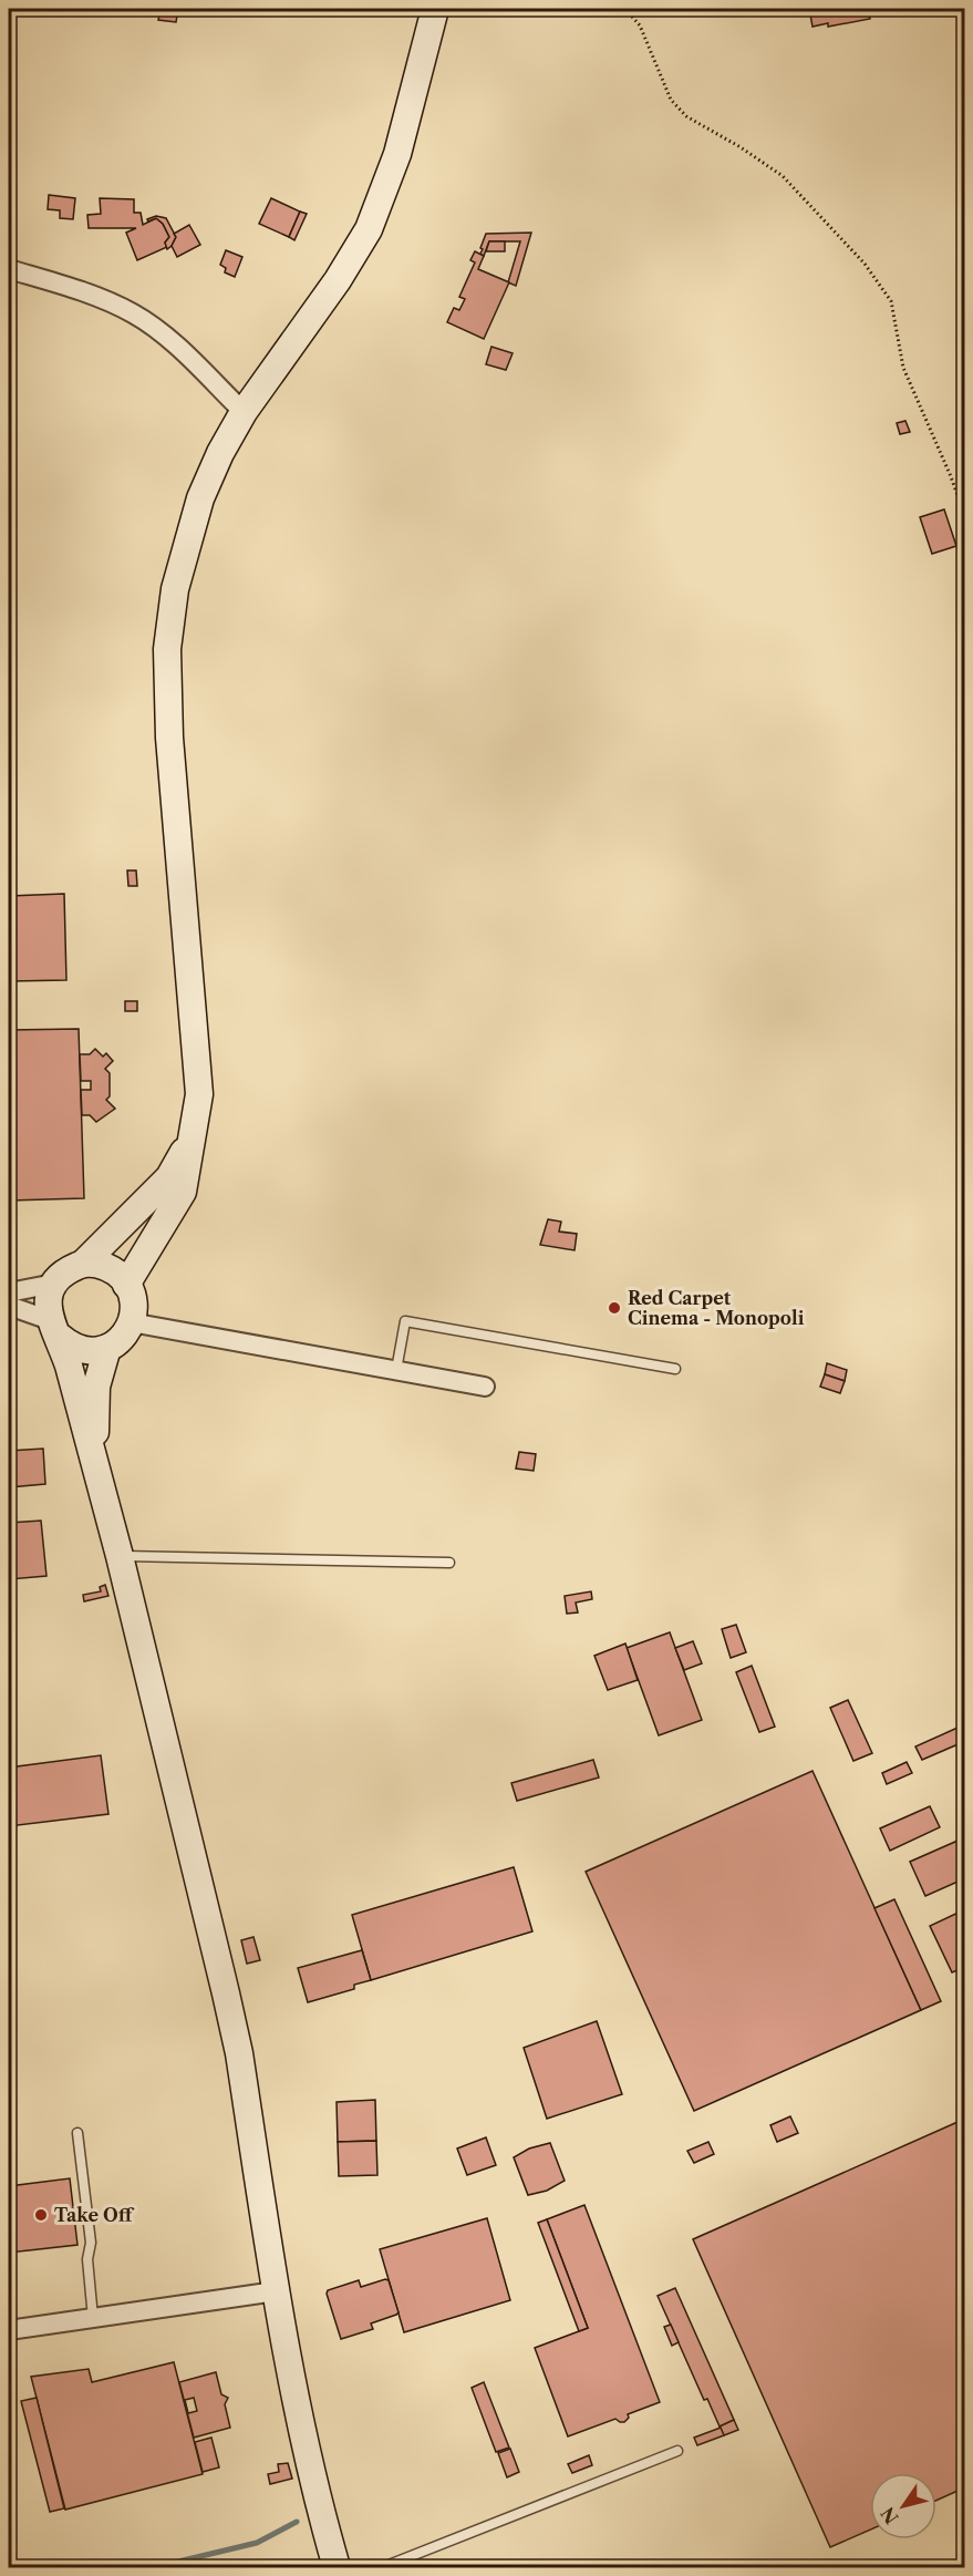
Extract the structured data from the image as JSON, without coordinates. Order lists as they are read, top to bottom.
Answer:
{
  "places": ["Red Carpet Cinema - Monopoli", "Take Off"],
  "north": "bottom left"
}
